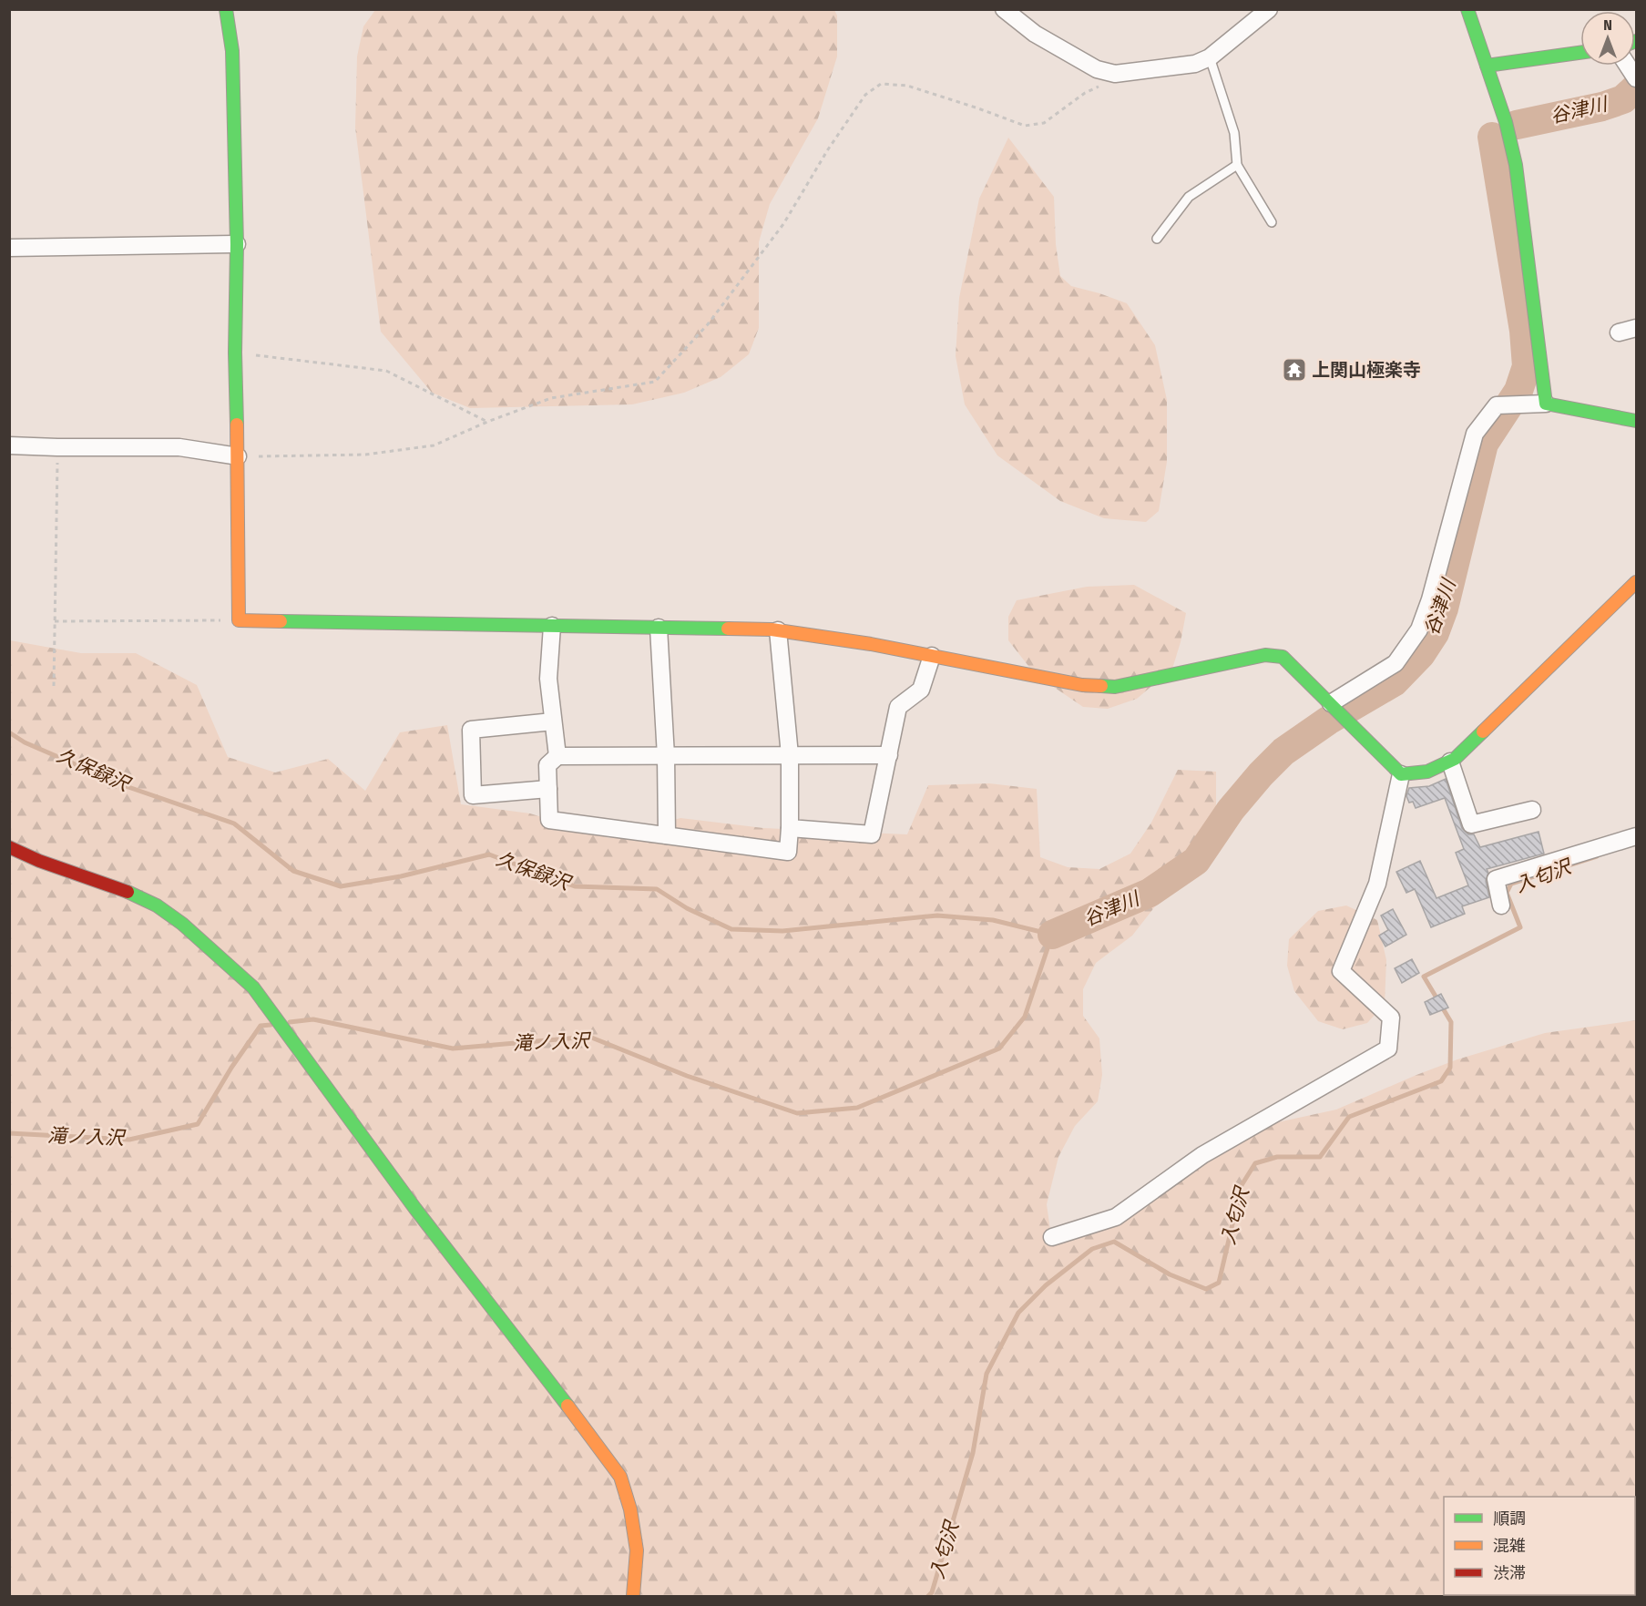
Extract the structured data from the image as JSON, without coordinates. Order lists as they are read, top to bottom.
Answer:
{
  "water": [
    "谷津川",
    "久保録沢",
    "入匂沢",
    "滝ノ入沢"
  ],
  "places": {
    "temple": ["上関山極楽寺"]
  },
  "legend": ["順調", "混雑", "渋滞"],
  "north": "top"
}
